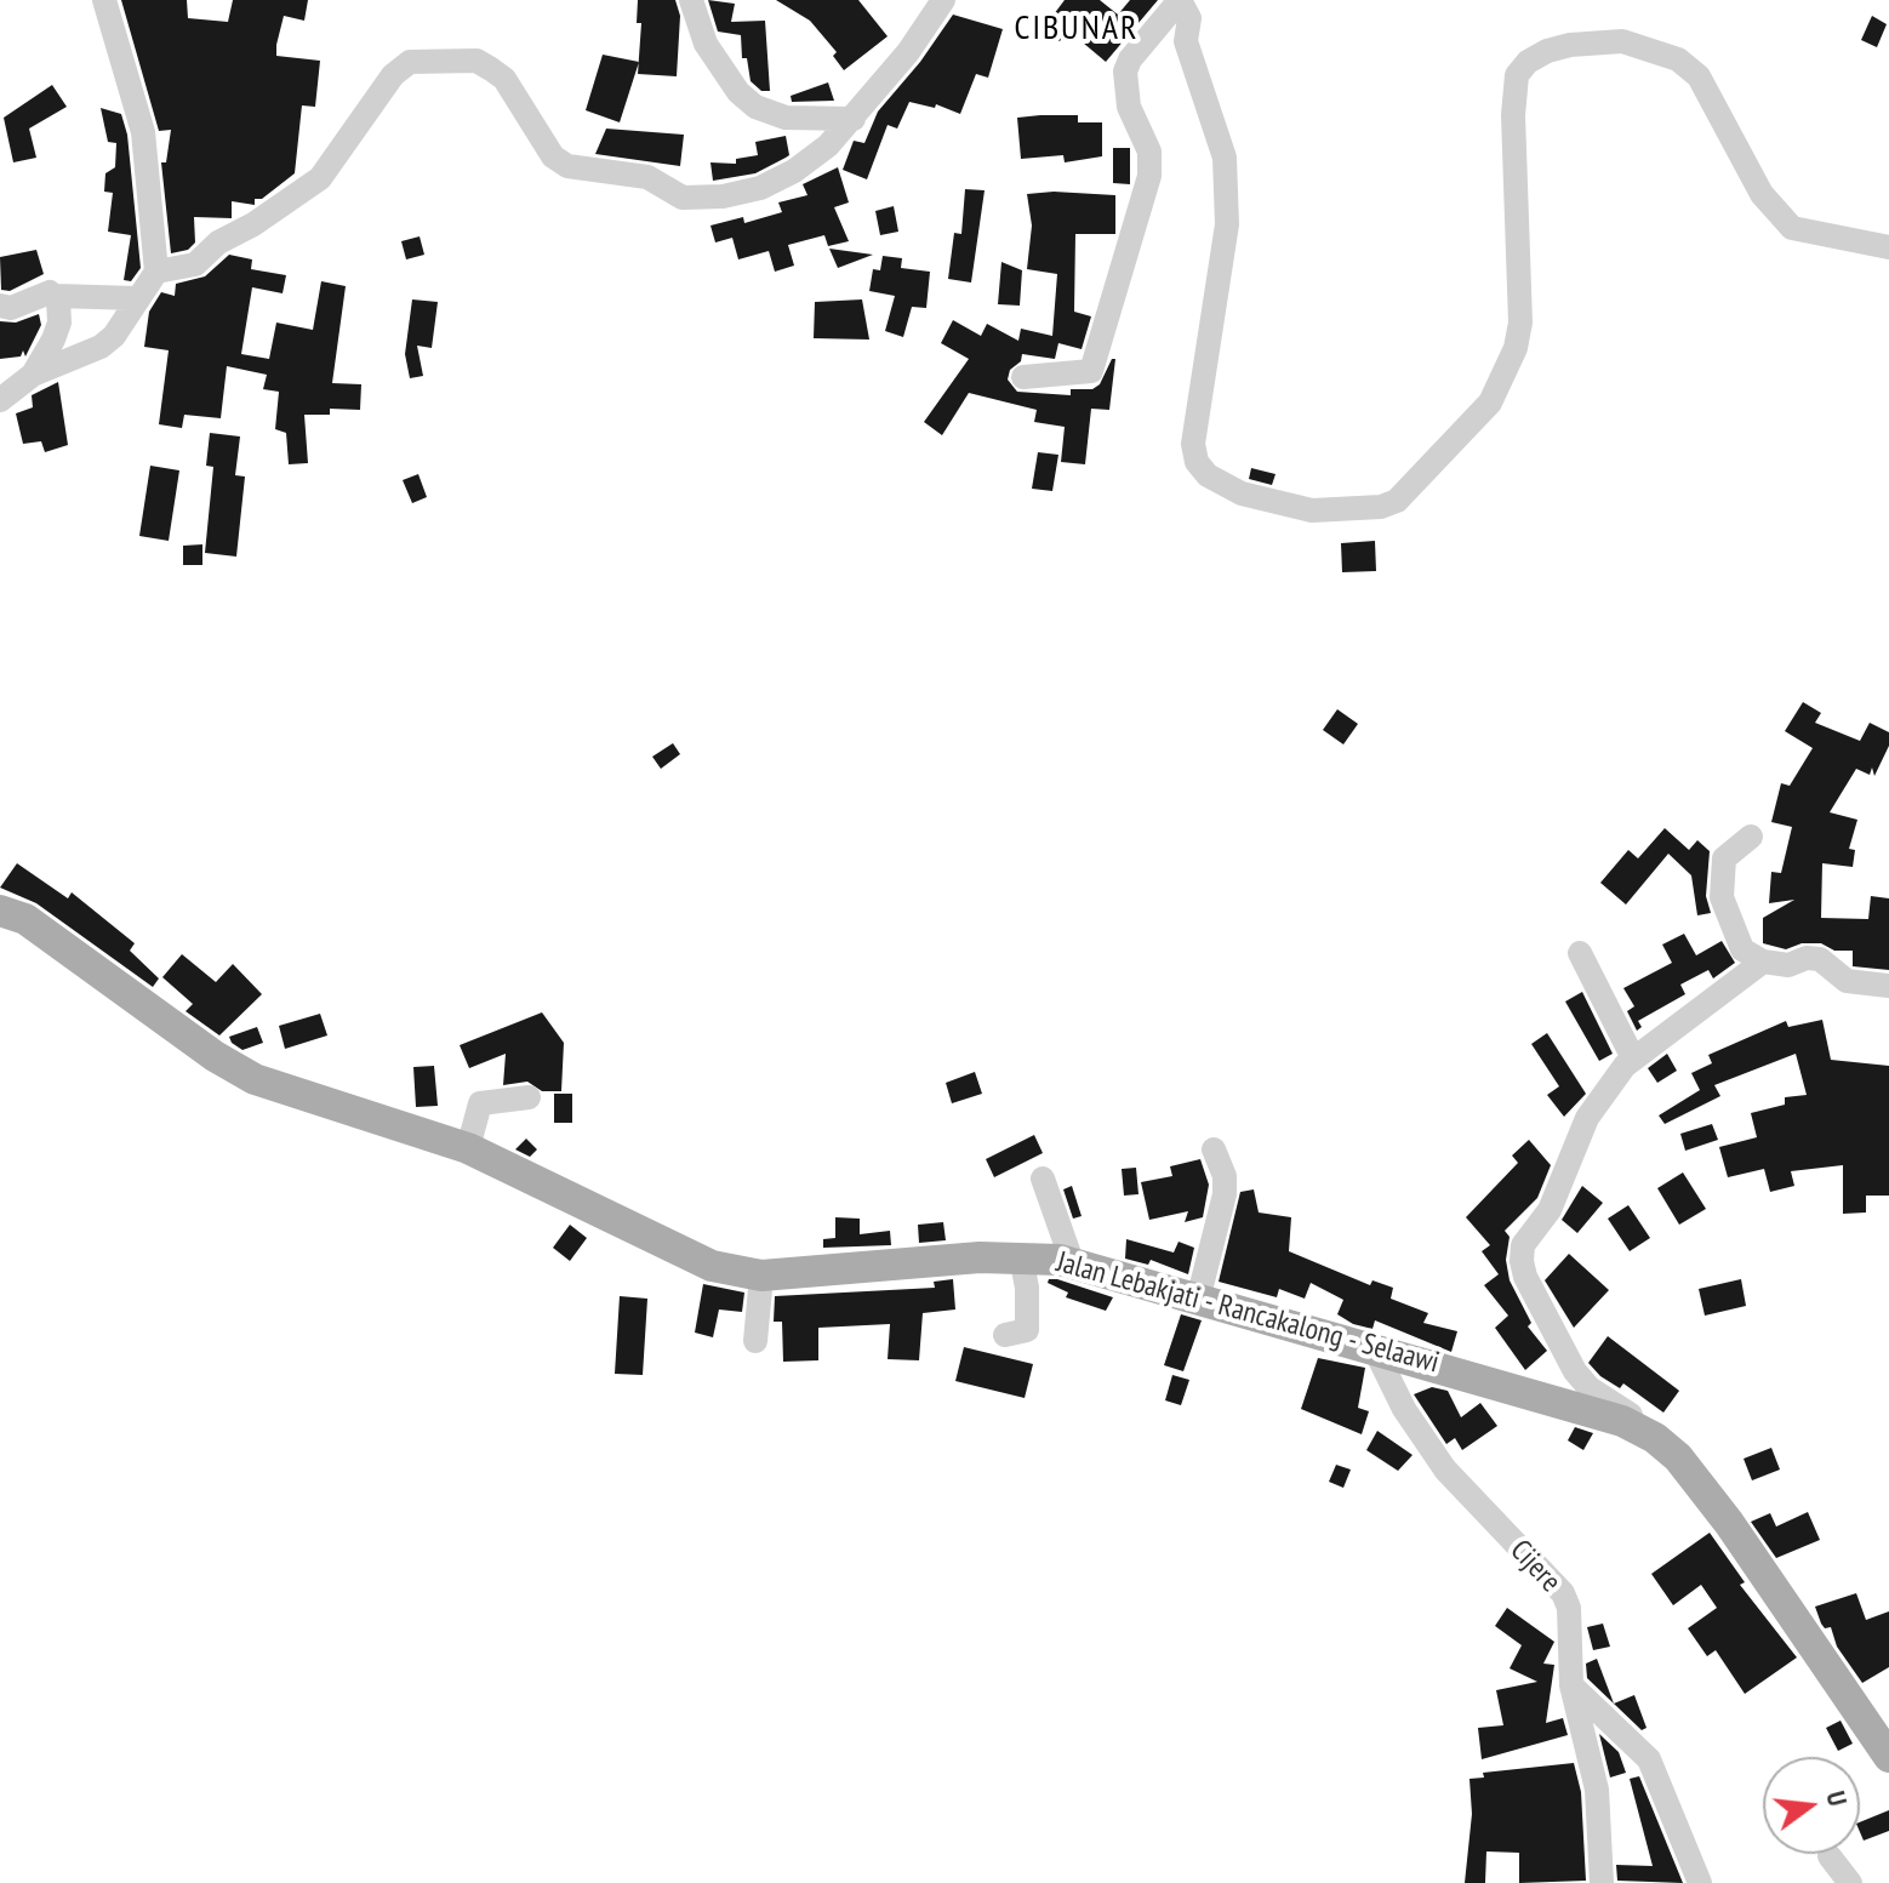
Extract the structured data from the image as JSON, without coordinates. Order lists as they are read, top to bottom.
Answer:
{
  "streets": {
    "main road": ["Jalan Lebakjati - Rancakalong - Selaawi"],
    "street": ["Cijere"]
  },
  "crossings": [
    ["Jalan Lebakjati - Rancakalong - Selaawi", "Cijere"]
  ],
  "districts": ["CIBUNAR"],
  "north": "right"
}
